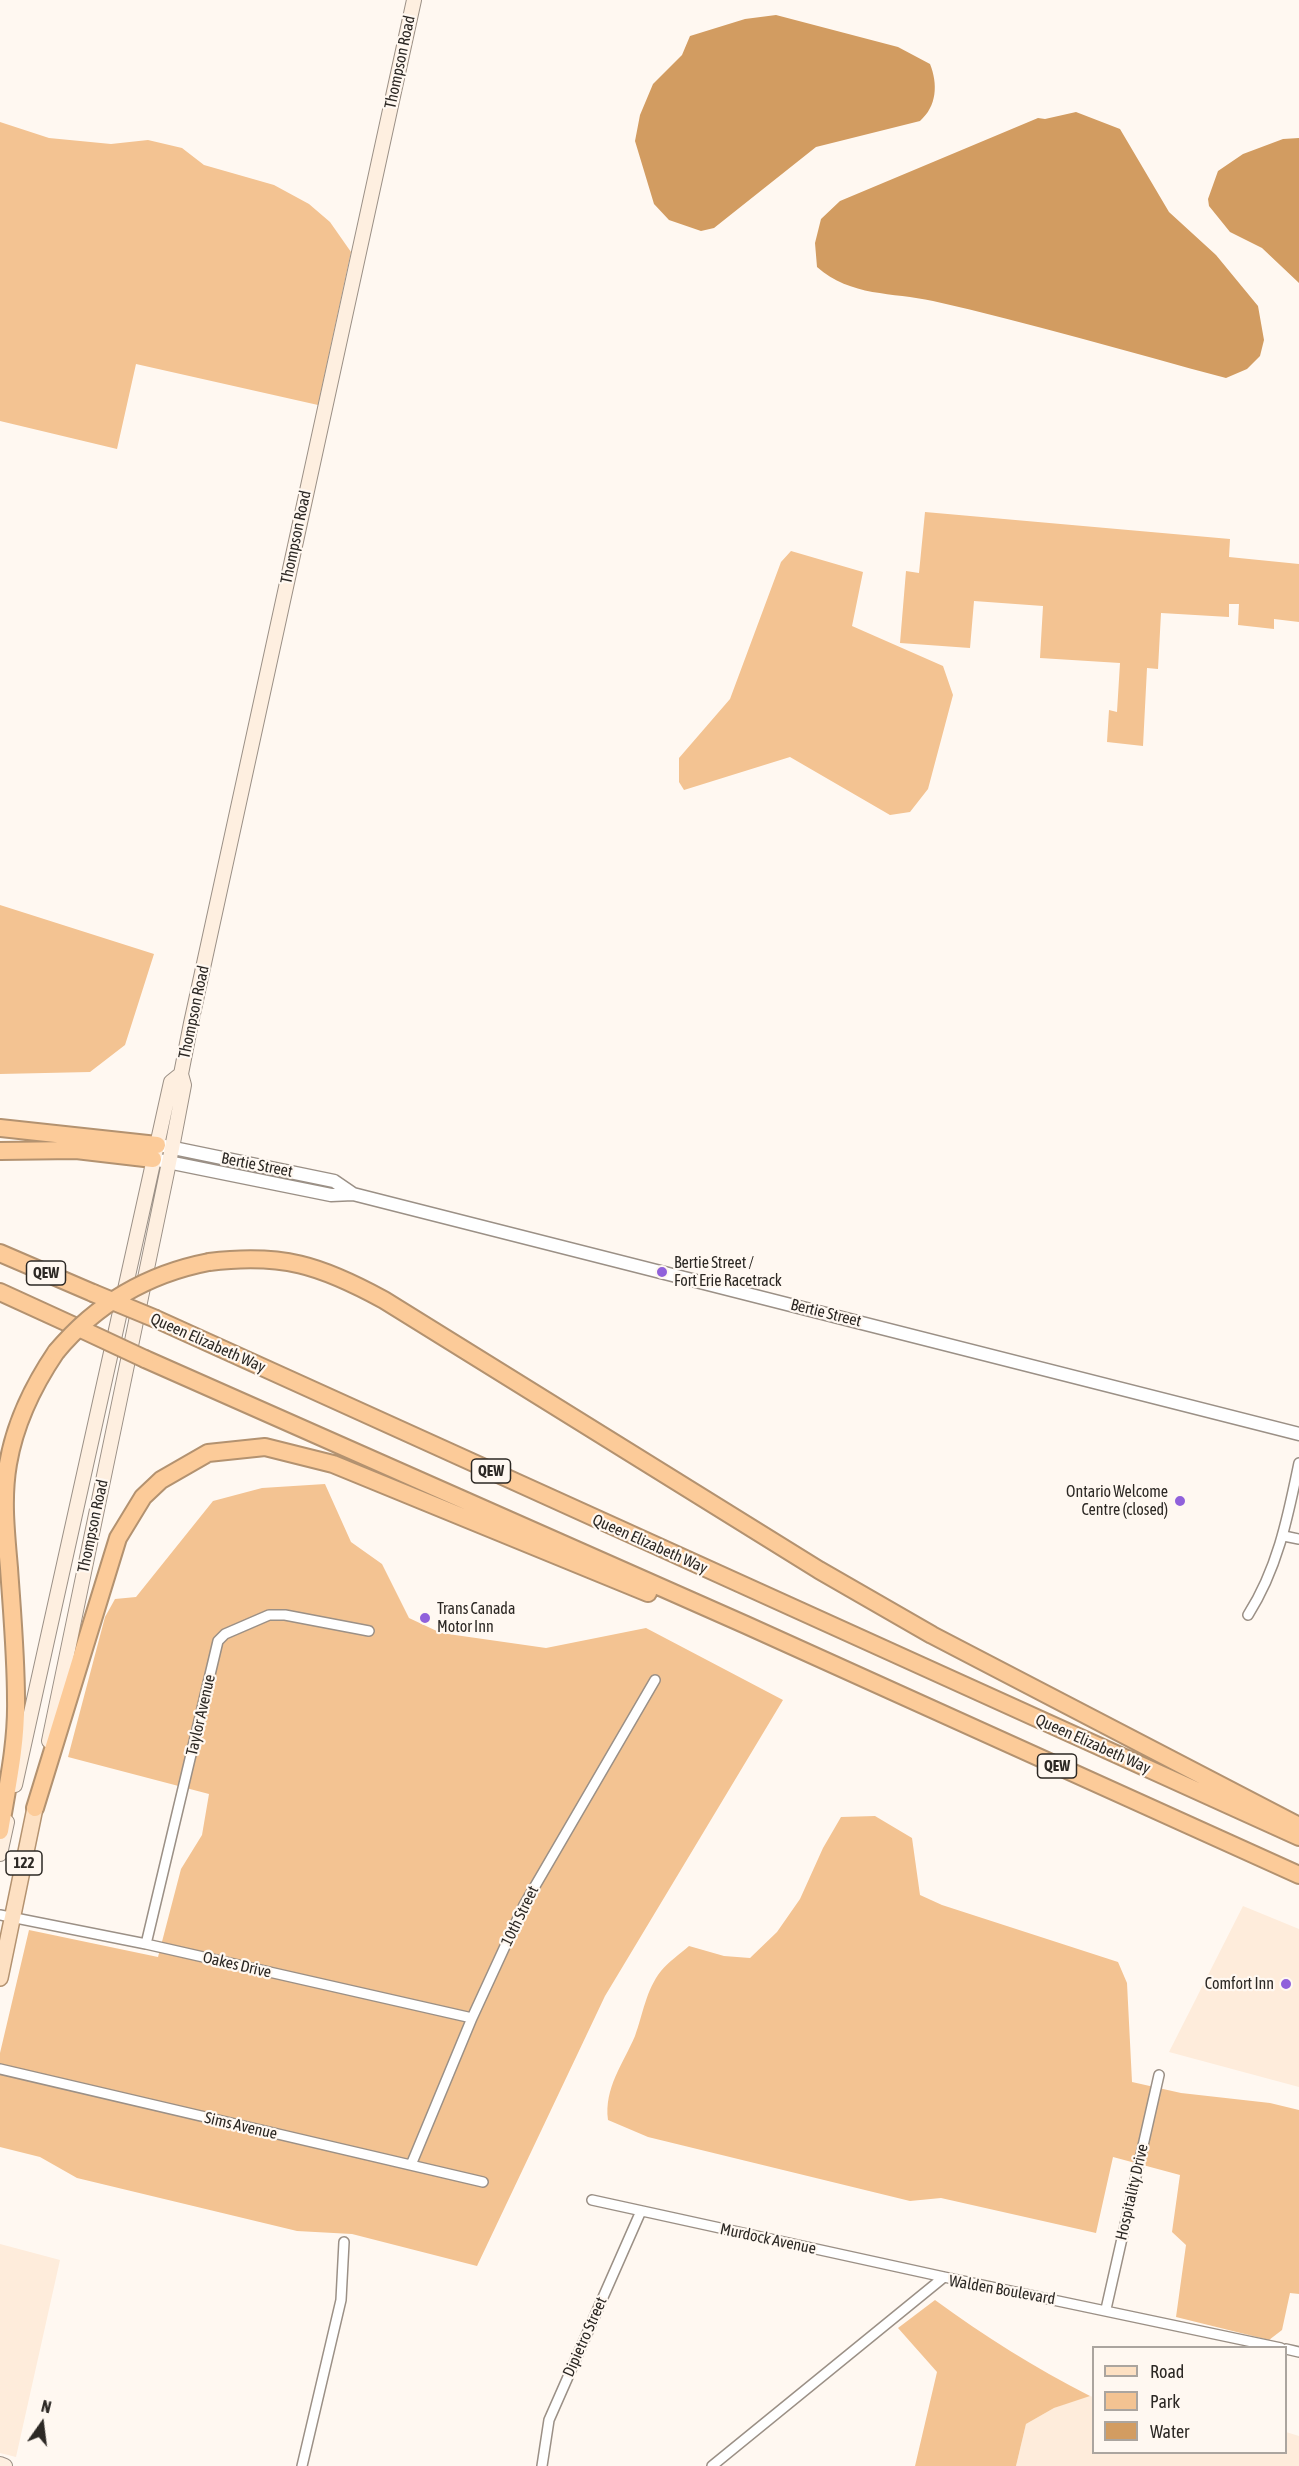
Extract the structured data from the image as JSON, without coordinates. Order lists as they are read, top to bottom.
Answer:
{
  "streets": {
    "highway": ["QEW", "Queen Elizabeth Way"],
    "main road": ["Thompson Road", "122"],
    "street": [
      "Bertie Street",
      "Taylor Avenue",
      "10th Street",
      "Oakes Drive",
      "Sims Avenue",
      "Hospitality Drive",
      "Murdock Avenue",
      "Walden Boulevard",
      "Dipietro Street"
    ]
  },
  "crossings": [
    ["Thompson Road", "Bertie Street"],
    ["Thompson Road", "Oakes Drive"],
    ["Taylor Avenue", "Oakes Drive"],
    ["10th Street", "Oakes Drive"],
    ["10th Street", "Sims Avenue"],
    ["Hospitality Drive", "Walden Boulevard"],
    ["Murdock Avenue", "Walden Boulevard"],
    ["Murdock Avenue", "Dipietro Street"]
  ],
  "places": [
    "Bertie Street / Fort Erie Racetrack",
    "Ontario Welcome Centre (closed)",
    "Trans Canada Motor Inn",
    "Comfort Inn"
  ],
  "legend": ["Road", "Park", "Water"],
  "north": "top"
}
